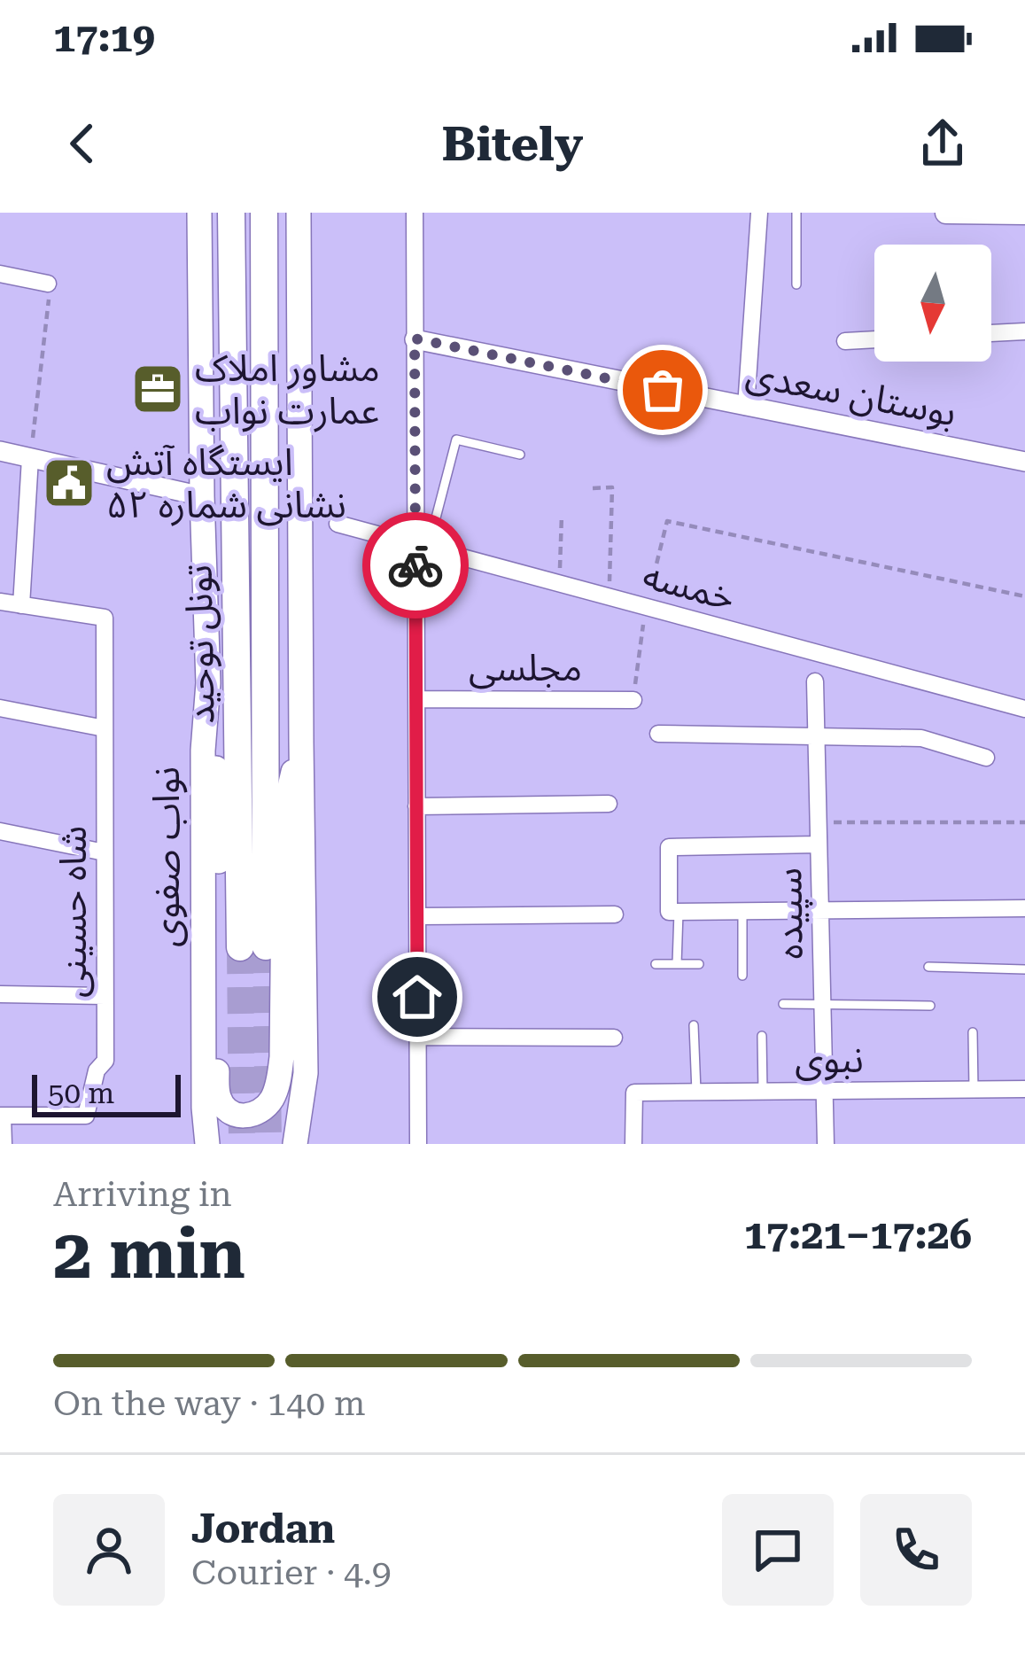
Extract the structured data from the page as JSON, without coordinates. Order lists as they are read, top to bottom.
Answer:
{
  "streets": {
    "highway": ["تونل توحید"],
    "main road": ["نواب صفوی"],
    "street": [
      "بوستان سعدی",
      "خمسه",
      "مجلسی",
      "شاه حسینی",
      "سپیده",
      "نبوی"
    ]
  },
  "crossings": [
    ["سپیده", "نبوی"]
  ],
  "places": {
    "office": ["مشاور املاک عمارت نواب"],
    "public building": ["ایستگاه آتش نشانی شماره ۵۲"]
  },
  "scale_bar": "50 m",
  "north": "bottom",
  "page": {
    "status": "17:19",
    "header": "Bitely",
    "scale": "50 m",
    "heading": ["2 min", "Arriving in", "17:21–17:26"],
    "panel": ["Jordan", "Courier · 4.9"],
    "bar": "On the way · 140 m"
  }
}
